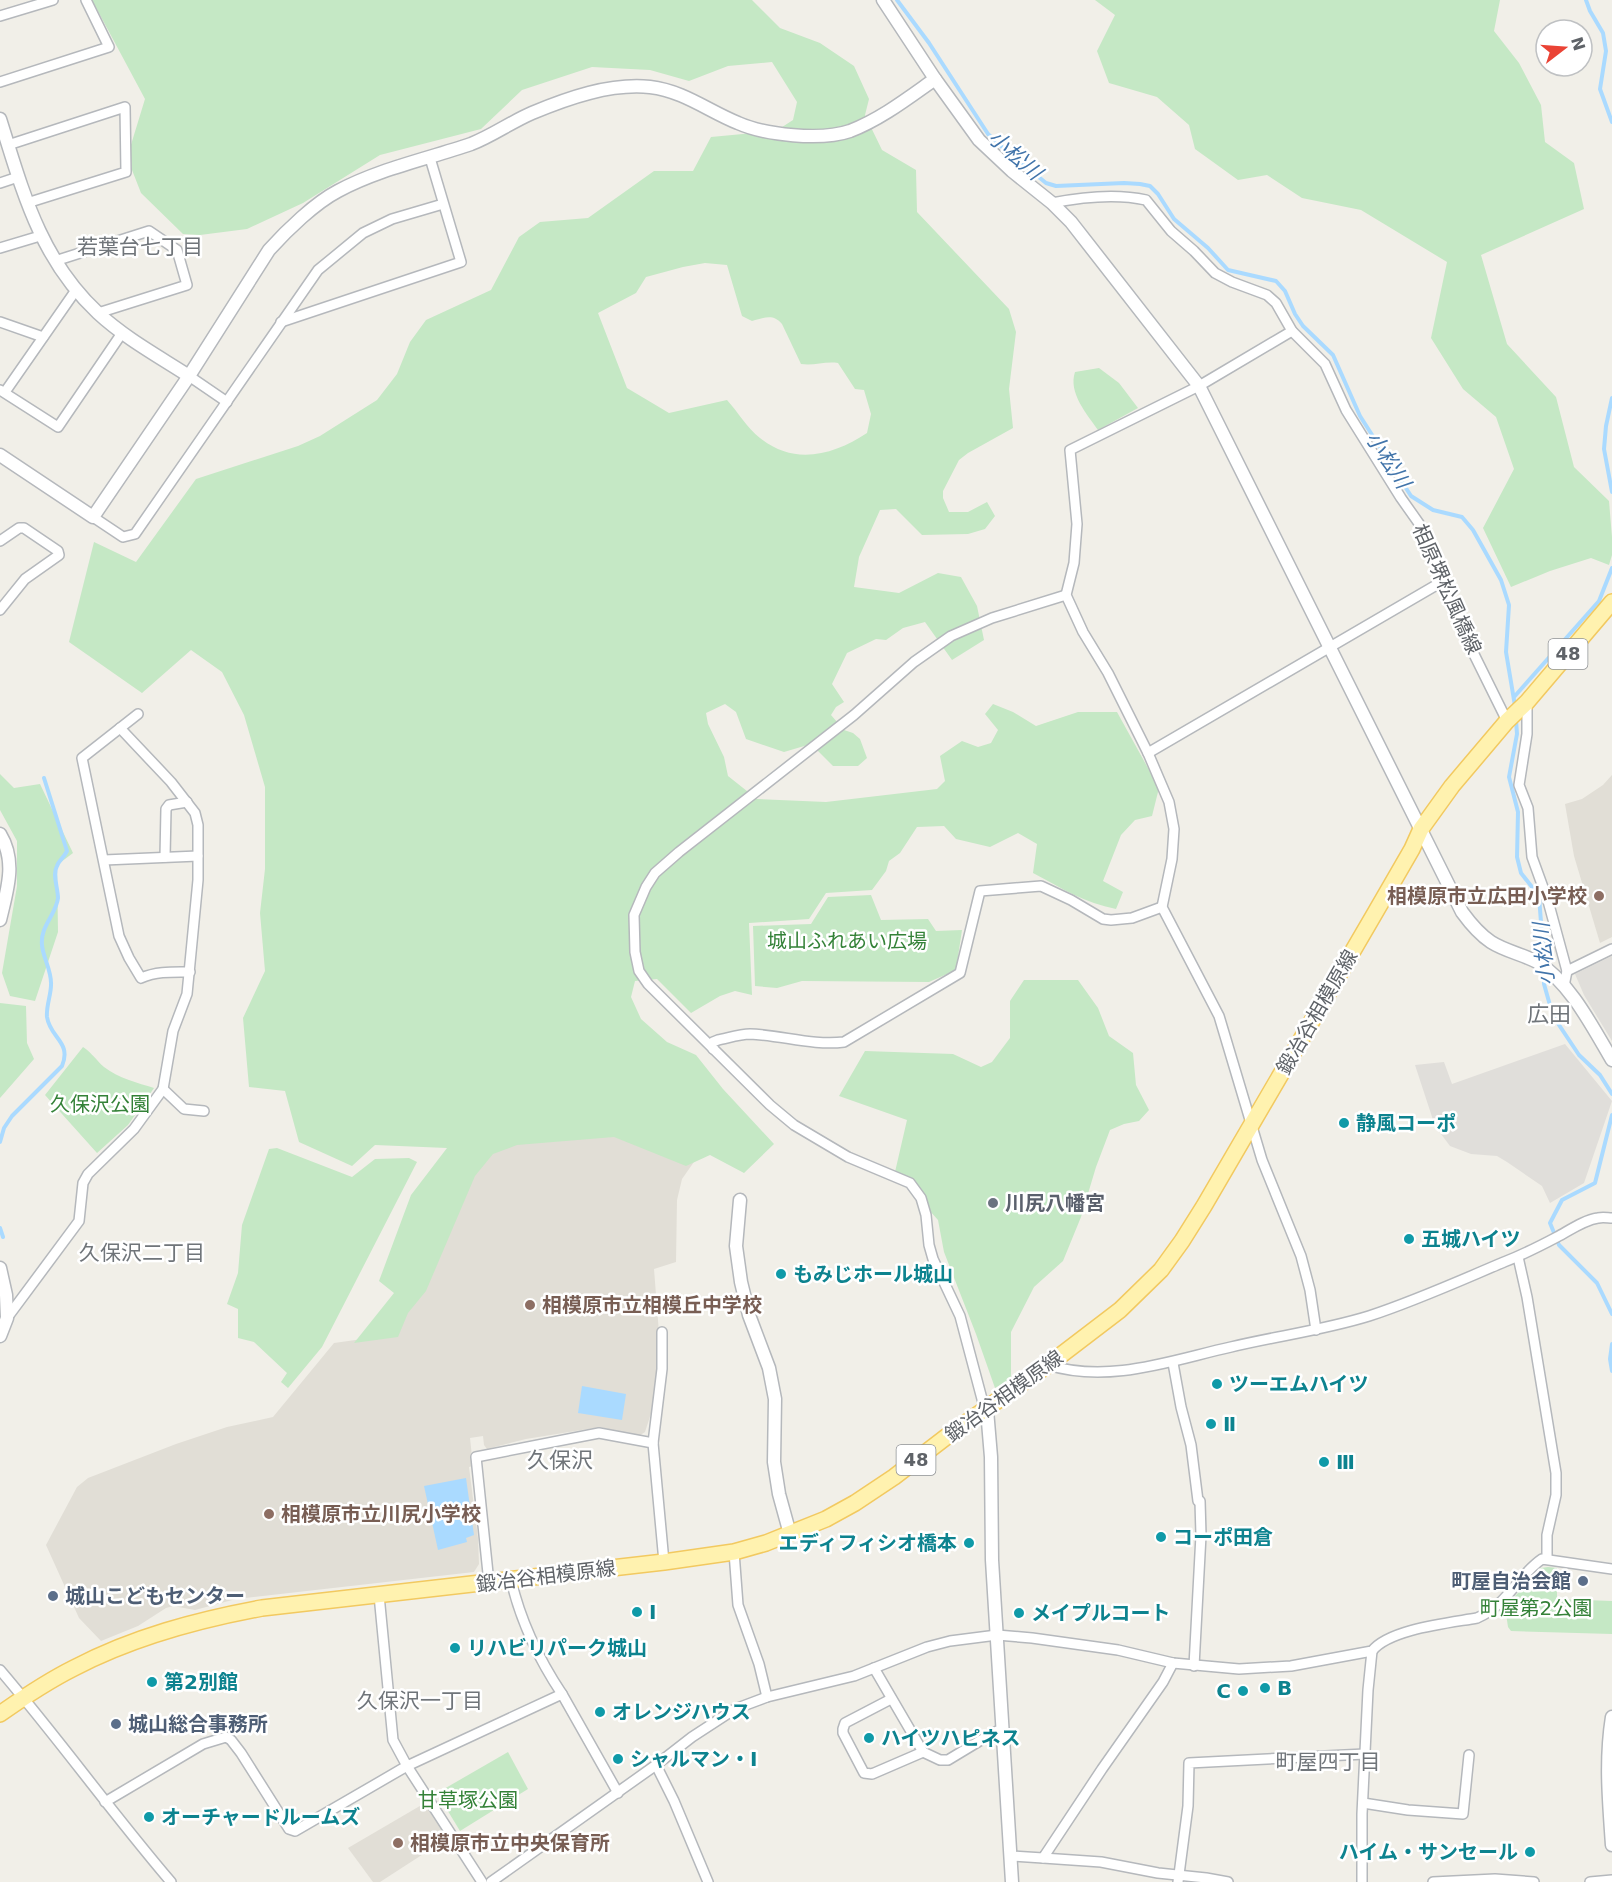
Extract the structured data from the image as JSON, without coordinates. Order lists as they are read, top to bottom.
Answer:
{
  "streets": {
    "main road": ["48", "鍛冶谷相模原線"],
    "street": ["相原堺松風橋線"]
  },
  "crossings": [
    ["相原堺松風橋線", "48"],
    ["相原堺松風橋線", "鍛冶谷相模原線"],
    ["48", "鍛冶谷相模原線"]
  ],
  "districts": [
    "若葉台七丁目",
    "広田",
    "久保沢二丁目",
    "久保沢",
    "久保沢一丁目",
    "町屋四丁目"
  ],
  "water": ["小松川"],
  "parks": [
    "城山ふれあい広場",
    "久保沢公園",
    "町屋第2公園",
    "甘草塚公園"
  ],
  "places": [
    "相模原市立広田小学校",
    "静風コーポ",
    "川尻八幡宮",
    "五城ハイツ",
    "もみじホール城山",
    "相模原市立相模丘中学校",
    "ツーエムハイツ",
    "Ⅱ",
    "Ⅲ",
    "相模原市立川尻小学校",
    "コーポ田倉",
    "エディフィシオ橋本",
    "町屋自治会館",
    "城山こどもセンター",
    "Ⅰ",
    "メイプルコート",
    "リハビリパーク城山",
    "第2別館",
    "B",
    "C",
    "オレンジハウス",
    "城山総合事務所",
    "ハイツハピネス",
    "シャルマン・Ⅰ",
    "オーチャードルームズ",
    "相模原市立中央保育所",
    "ハイム・サンセール"
  ],
  "north": "right"
}
